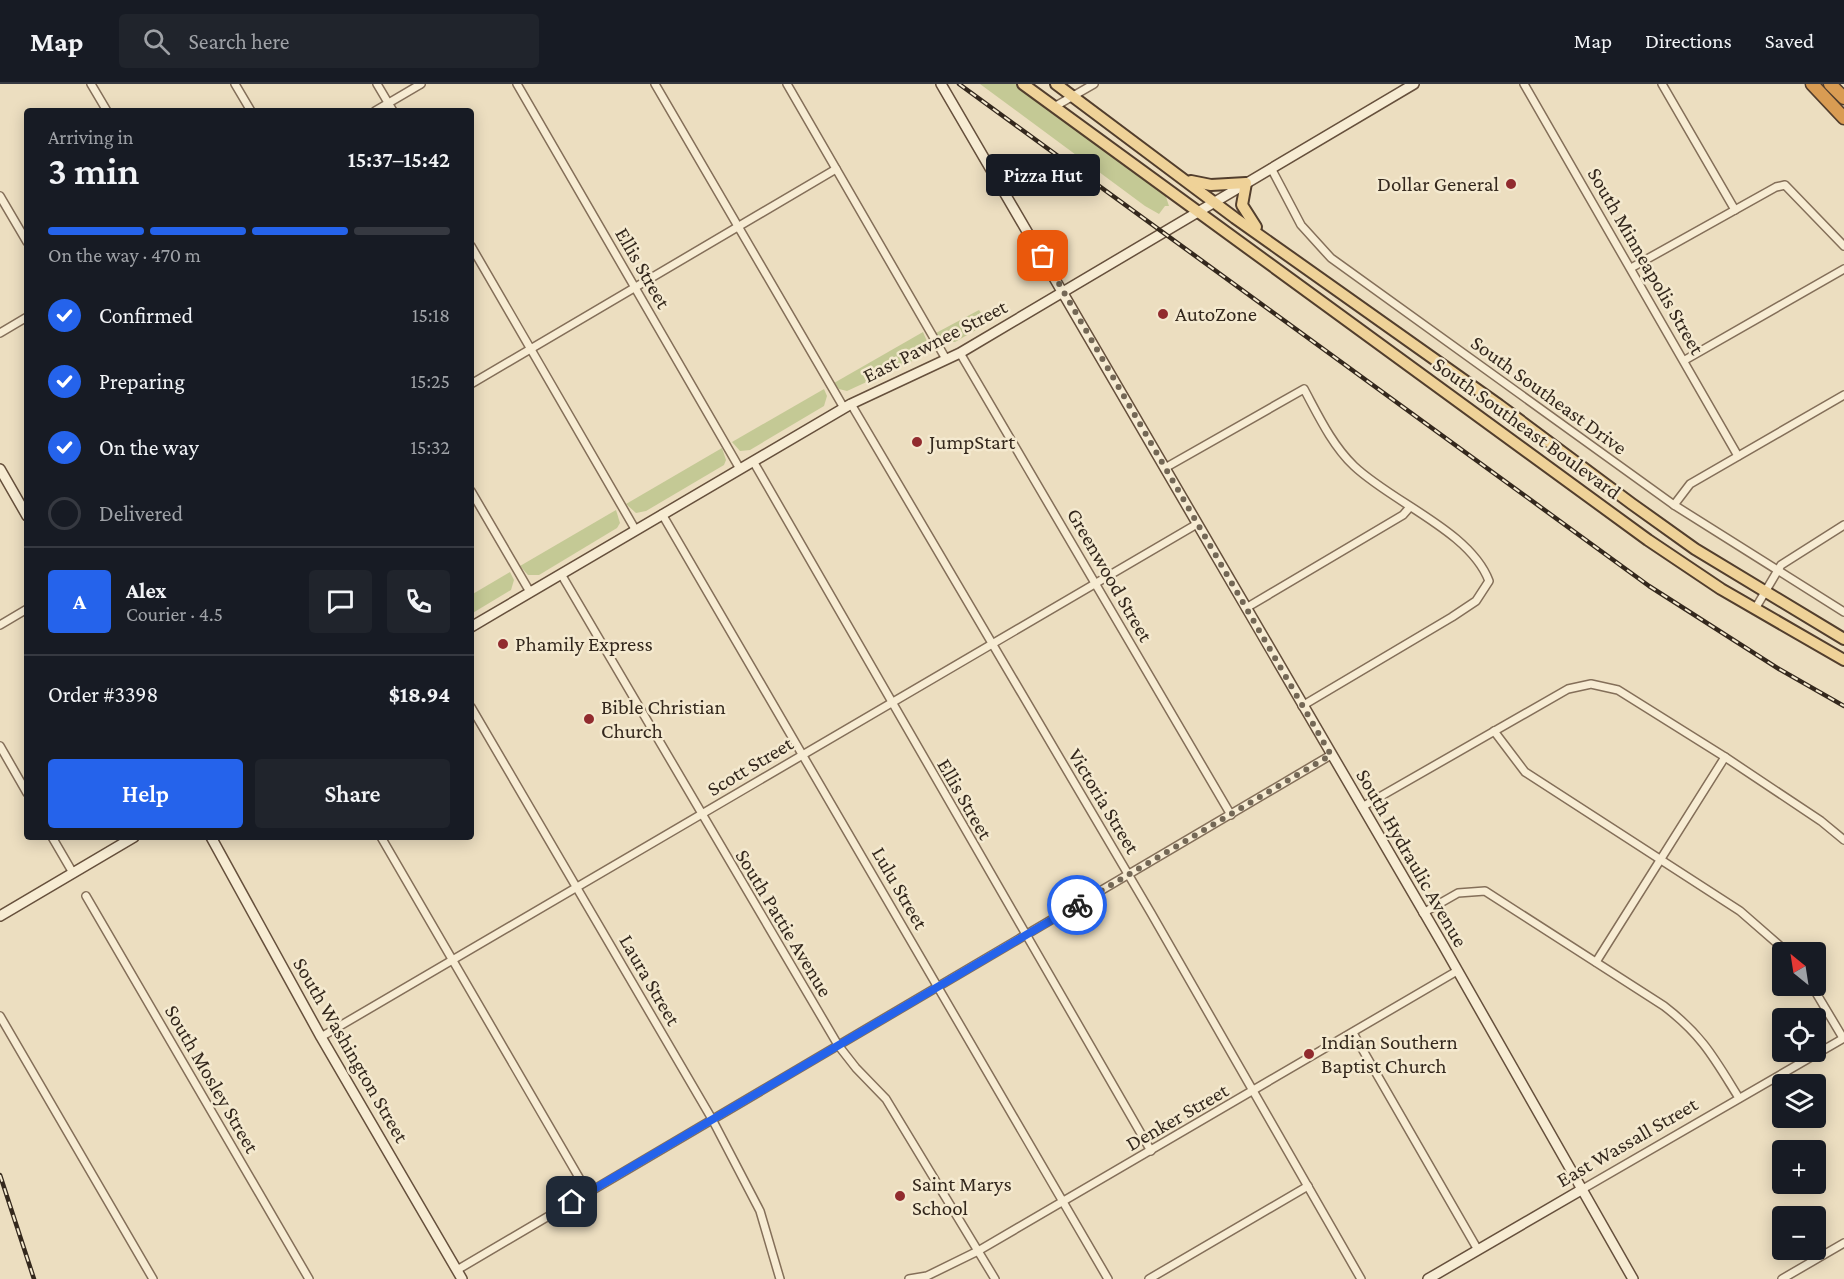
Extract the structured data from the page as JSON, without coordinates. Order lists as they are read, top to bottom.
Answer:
{
  "streets": {
    "main road": ["South Southeast Boulevard"],
    "street": [
      "South Minneapolis Street",
      "Ellis Street",
      "East Pawnee Street",
      "South Southeast Drive",
      "Greenwood Street",
      "Scott Street",
      "Victoria Street",
      "South Hydraulic Avenue",
      "Lulu Street",
      "South Pattie Avenue",
      "Laura Street",
      "South Washington Street",
      "South Mosley Street",
      "Denker Street",
      "East Wassall Street"
    ]
  },
  "crossings": [
    ["Ellis Street", "East Pawnee Street"],
    ["Ellis Street", "Scott Street"],
    ["Ellis Street", "Denker Street"],
    ["East Pawnee Street", "South Southeast Drive"],
    ["East Pawnee Street", "South Southeast Boulevard"],
    ["East Pawnee Street", "Greenwood Street"],
    ["East Pawnee Street", "Victoria Street"],
    ["East Pawnee Street", "South Hydraulic Avenue"],
    ["East Pawnee Street", "Lulu Street"],
    ["East Pawnee Street", "South Pattie Avenue"],
    ["Greenwood Street", "Scott Street"],
    ["Scott Street", "Victoria Street"],
    ["Scott Street", "South Hydraulic Avenue"],
    ["Scott Street", "Lulu Street"],
    ["Scott Street", "South Pattie Avenue"],
    ["Scott Street", "Laura Street"],
    ["Scott Street", "South Washington Street"],
    ["Victoria Street", "Denker Street"],
    ["South Hydraulic Avenue", "Denker Street"],
    ["South Hydraulic Avenue", "East Wassall Street"],
    ["Lulu Street", "Denker Street"],
    ["South Pattie Avenue", "Denker Street"]
  ],
  "places": [
    "Dollar General",
    "Pizza Hut",
    "AutoZone",
    "JumpStart",
    "Phamily Express",
    "Bible Christian Church",
    "Indian Southern Baptist Church",
    "Saint Marys School"
  ],
  "north": "top left",
  "page": {
    "header": "Map",
    "search": "Search here",
    "nav": ["Map", "Directions", "Saved"],
    "heading": ["3 min", "Arriving in", "15:37–15:42"],
    "panel": [
      "Alex",
      "Courier · 4.5",
      "Order #3398",
      "$18.94"
    ],
    "bubble": "Pizza Hut",
    "bar": "On the way · 470 m",
    "list": [
      ["Confirmed", "15:18"],
      ["Preparing", "15:25"],
      ["On the way", "15:32"],
      "Delivered"
    ],
    "round": "A",
    "buttons": ["Help", "Share"],
    "map_buttons": ["+", "−"]
  }
}
